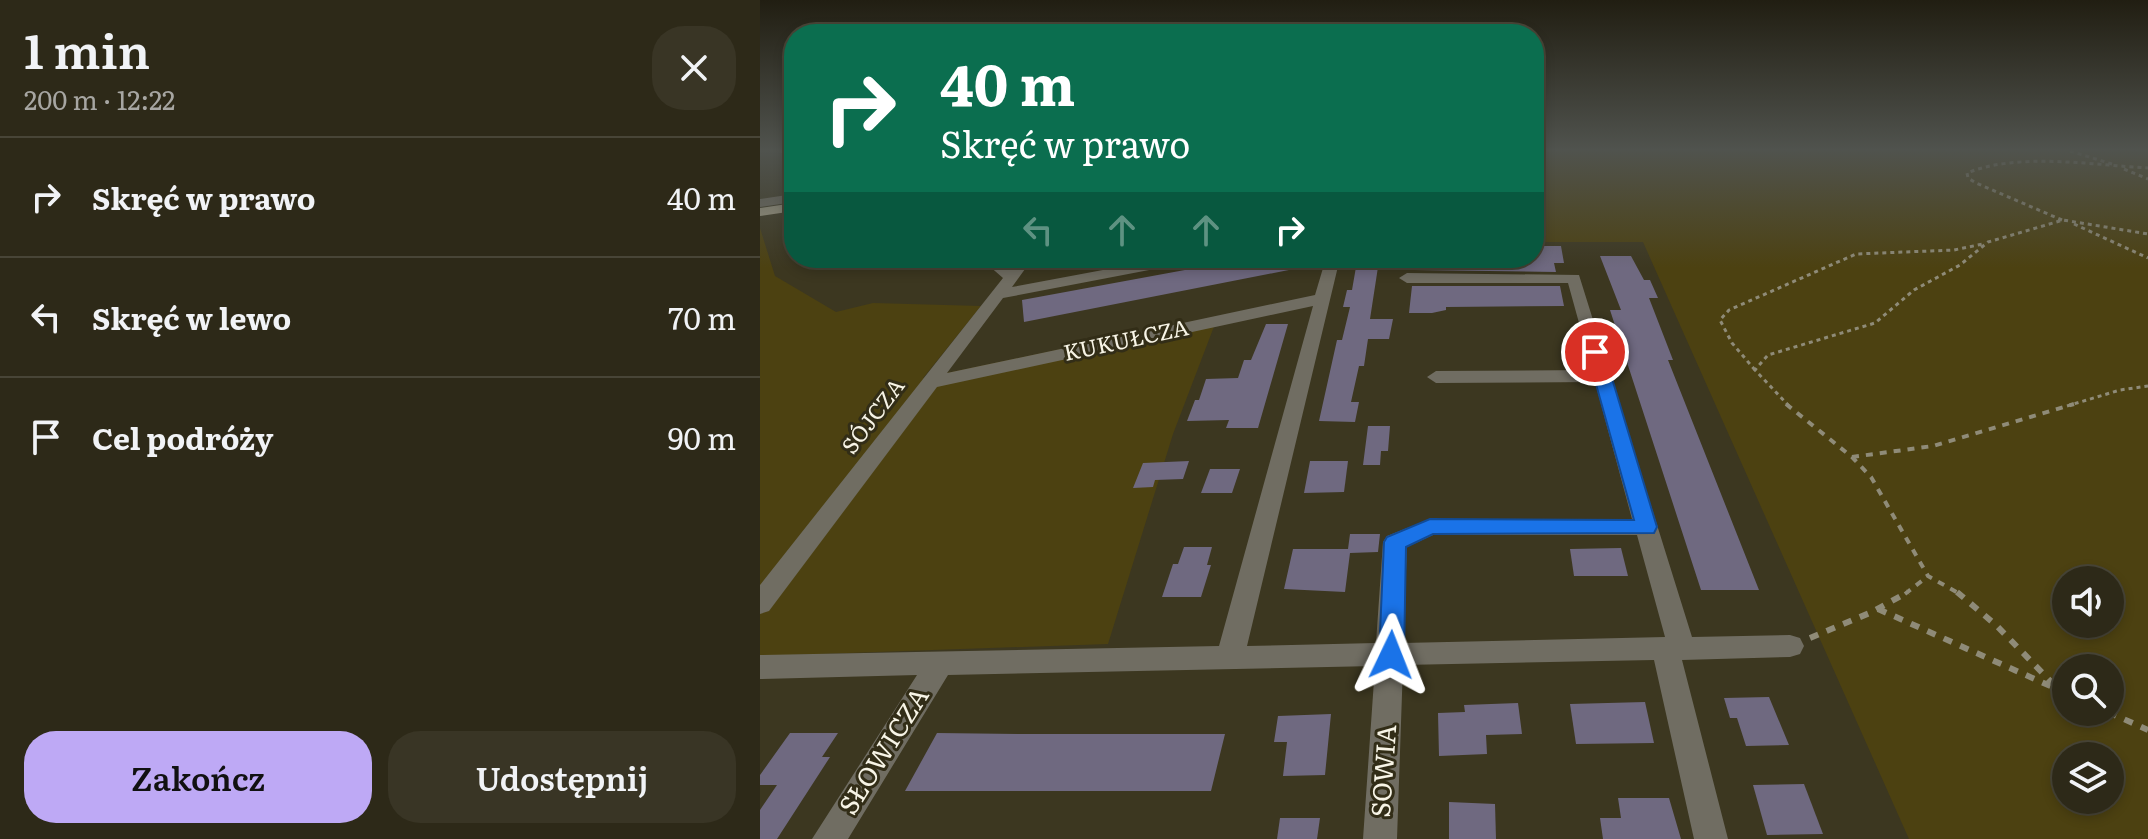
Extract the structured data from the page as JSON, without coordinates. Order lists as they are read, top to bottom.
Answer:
{
  "streets": {
    "street": [
      "KUKUŁCZA",
      "SÓJCZA",
      "SŁOWICZA",
      "SOWIA"
    ]
  },
  "crossings": [
    ["KUKUŁCZA", "SÓJCZA"]
  ],
  "page": {
    "heading": ["1 min", "200 m · 12:22"],
    "turn": ["40 m", "Skręć w prawo"],
    "list": [
      {
        "name": "Skręć w prawo",
        "value": "40 m"
      },
      {
        "name": "Skręć w lewo",
        "value": "70 m"
      },
      {
        "name": "Cel podróży",
        "value": "90 m"
      }
    ],
    "buttons": ["Zakończ", "Udostępnij"]
  }
}
